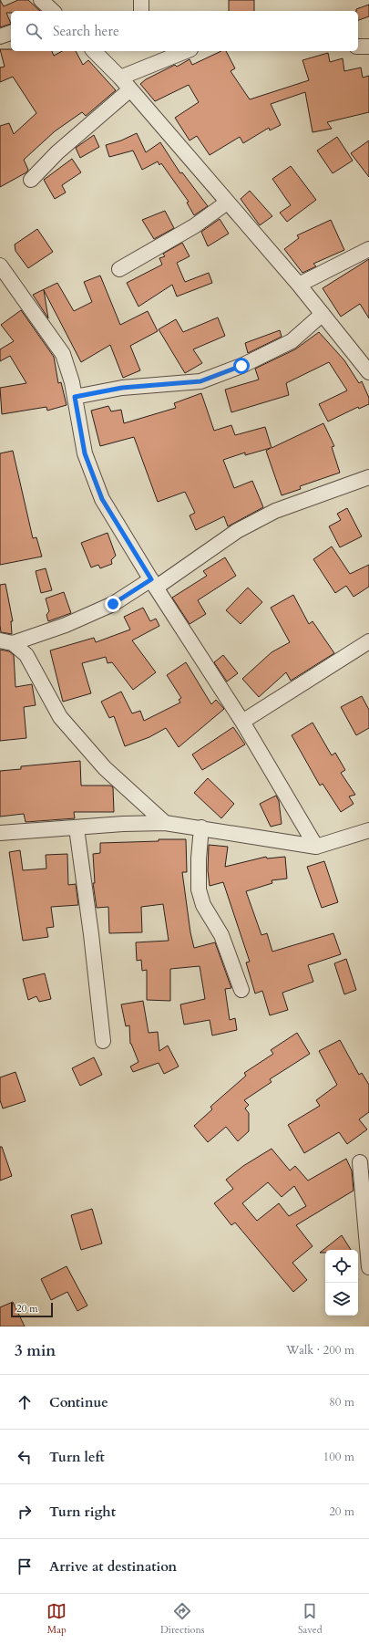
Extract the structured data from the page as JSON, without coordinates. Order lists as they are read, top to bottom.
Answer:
{
  "scale_bar": "20 m",
  "page": {
    "search": "Search here",
    "scale": "20 m",
    "heading": ["3 min", "Walk · 200 m"],
    "list": [
      ["Continue", "80 m"],
      ["Turn left", "100 m"],
      ["Turn right", "20 m"],
      "Arrive at destination"
    ],
    "nav": ["Map", "Directions", "Saved"]
  }
}
